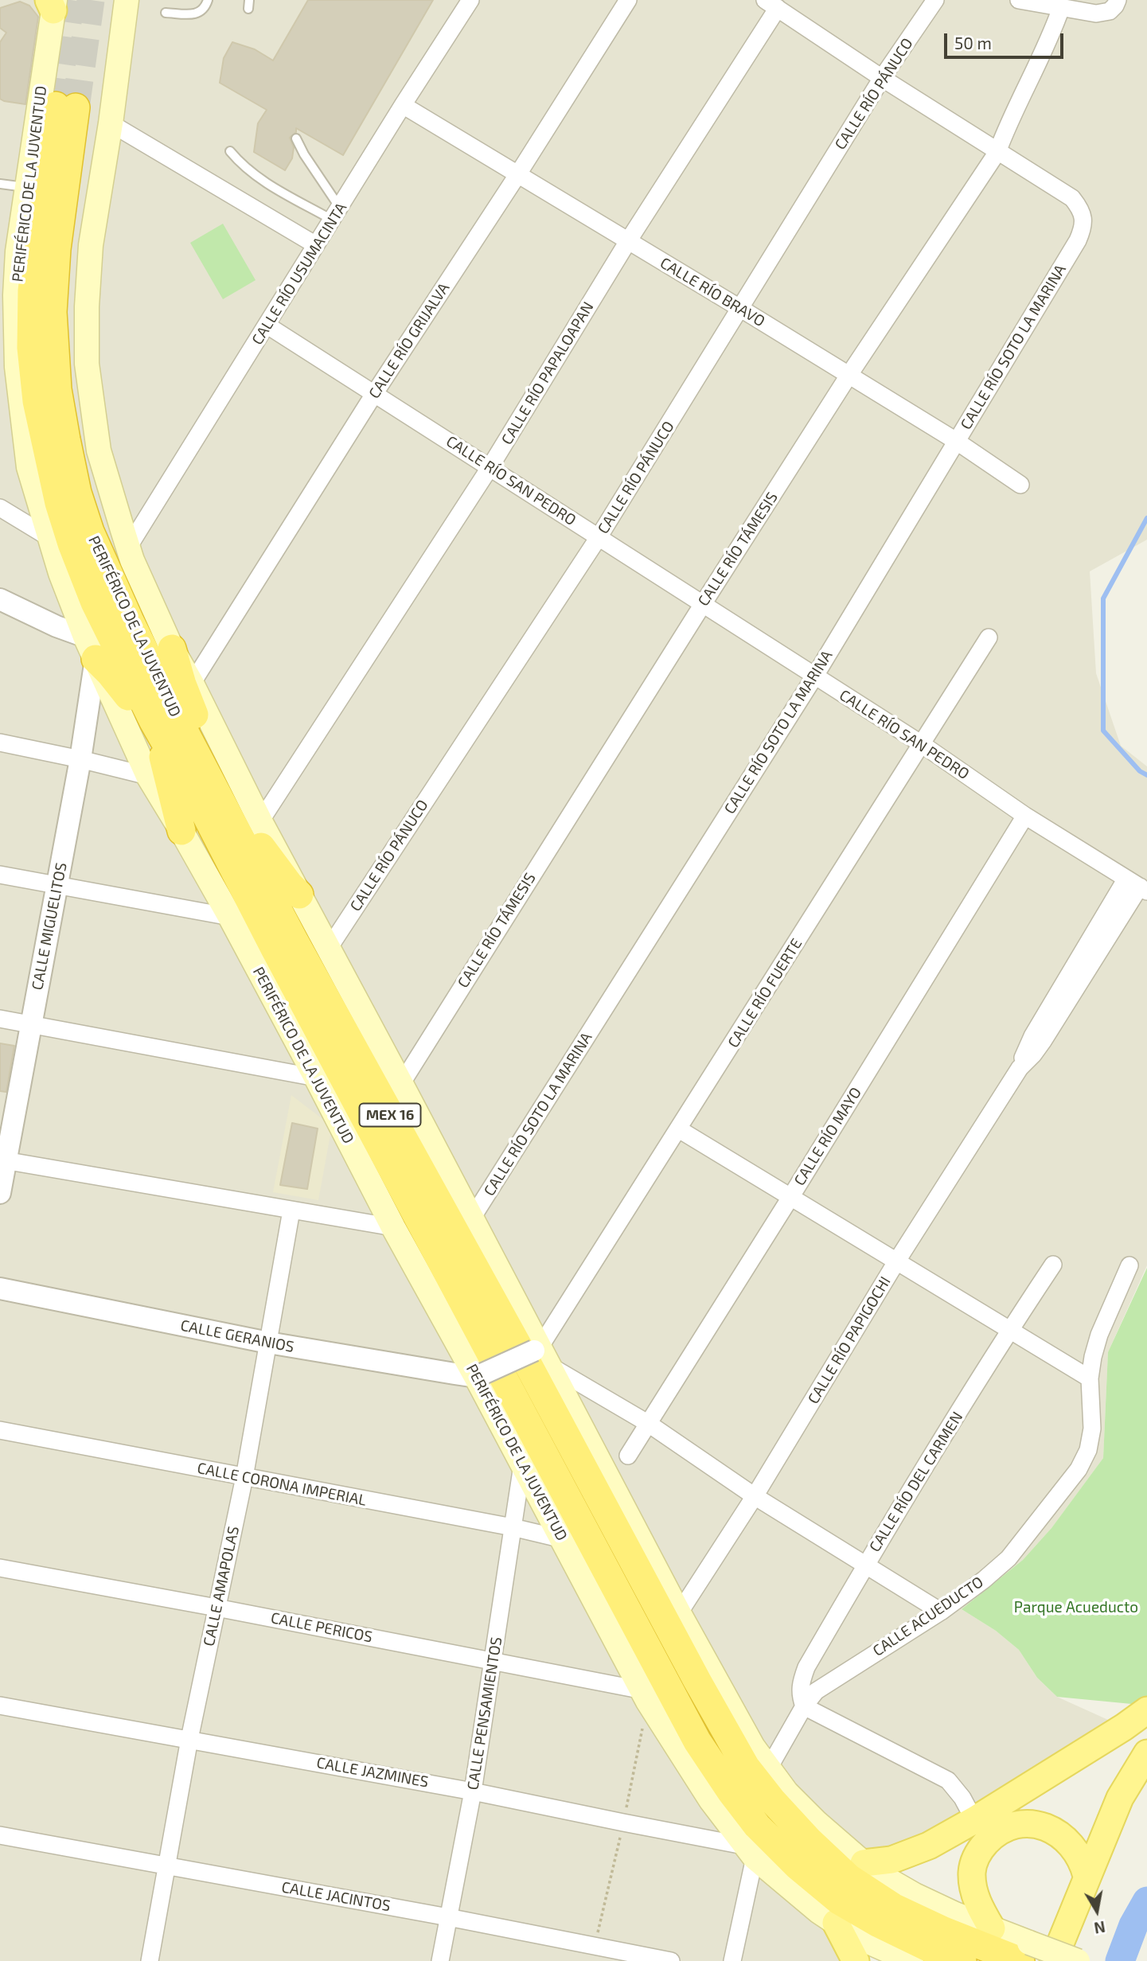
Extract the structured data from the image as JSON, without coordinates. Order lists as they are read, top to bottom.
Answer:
{
  "streets": {
    "highway": ["PERIFÉRICO DE LA JUVENTUD", "MEX 16"],
    "street": [
      "CALLE RÍO PÁNUCO",
      "CALLE RÍO USUMACINTA",
      "CALLE RÍO BRAVO",
      "CALLE RÍO GRIJALVA",
      "CALLE RÍO SOTO LA MARINA",
      "CALLE RÍO PAPALOAPAN",
      "CALLE RÍO SAN PEDRO",
      "CALLE RÍO TÁMESIS",
      "CALLE MIGUELITOS",
      "CALLE RÍO FUERTE",
      "CALLE RÍO MAYO",
      "CALLE GERANIOS",
      "CALLE RÍO PAPIGOCHI",
      "CALLE RÍO DEL CARMEN",
      "CALLE CORONA IMPERIAL",
      "CALLE AMAPOLAS",
      "CALLE ACUEDUCTO",
      "CALLE PERICOS",
      "CALLE PENSAMIENTOS",
      "CALLE JAZMINES",
      "CALLE JACINTOS"
    ]
  },
  "crossings": [
    ["CALLE RÍO PÁNUCO", "PERIFÉRICO DE LA JUVENTUD"],
    ["CALLE RÍO PÁNUCO", "CALLE RÍO BRAVO"],
    ["CALLE RÍO PÁNUCO", "CALLE RÍO SAN PEDRO"],
    ["PERIFÉRICO DE LA JUVENTUD", "CALLE RÍO USUMACINTA"],
    ["PERIFÉRICO DE LA JUVENTUD", "CALLE RÍO GRIJALVA"],
    ["PERIFÉRICO DE LA JUVENTUD", "CALLE RÍO SOTO LA MARINA"],
    ["PERIFÉRICO DE LA JUVENTUD", "CALLE RÍO PAPALOAPAN"],
    ["PERIFÉRICO DE LA JUVENTUD", "CALLE RÍO TÁMESIS"],
    ["PERIFÉRICO DE LA JUVENTUD", "CALLE MIGUELITOS"],
    ["PERIFÉRICO DE LA JUVENTUD", "CALLE RÍO FUERTE"],
    ["PERIFÉRICO DE LA JUVENTUD", "CALLE GERANIOS"],
    ["PERIFÉRICO DE LA JUVENTUD", "CALLE RÍO PAPIGOCHI"],
    ["PERIFÉRICO DE LA JUVENTUD", "CALLE CORONA IMPERIAL"],
    ["PERIFÉRICO DE LA JUVENTUD", "CALLE ACUEDUCTO"],
    ["PERIFÉRICO DE LA JUVENTUD", "CALLE PERICOS"],
    ["PERIFÉRICO DE LA JUVENTUD", "CALLE PENSAMIENTOS"],
    ["PERIFÉRICO DE LA JUVENTUD", "CALLE JAZMINES"],
    ["CALLE RÍO USUMACINTA", "CALLE RÍO BRAVO"],
    ["CALLE RÍO USUMACINTA", "CALLE RÍO SAN PEDRO"],
    ["CALLE RÍO BRAVO", "CALLE RÍO GRIJALVA"],
    ["CALLE RÍO BRAVO", "CALLE RÍO SOTO LA MARINA"],
    ["CALLE RÍO BRAVO", "CALLE RÍO PAPALOAPAN"],
    ["CALLE RÍO BRAVO", "CALLE RÍO TÁMESIS"],
    ["CALLE RÍO GRIJALVA", "CALLE RÍO SAN PEDRO"],
    ["CALLE RÍO SOTO LA MARINA", "CALLE RÍO SAN PEDRO"],
    ["CALLE RÍO SOTO LA MARINA", "CALLE RÍO TÁMESIS"],
    ["CALLE RÍO PAPALOAPAN", "CALLE RÍO SAN PEDRO"],
    ["CALLE RÍO SAN PEDRO", "CALLE RÍO TÁMESIS"],
    ["CALLE RÍO SAN PEDRO", "CALLE RÍO FUERTE"],
    ["CALLE RÍO SAN PEDRO", "CALLE RÍO MAYO"],
    ["CALLE RÍO SAN PEDRO", "CALLE RÍO PAPIGOCHI"],
    ["CALLE GERANIOS", "CALLE AMAPOLAS"],
    ["CALLE RÍO DEL CARMEN", "CALLE ACUEDUCTO"],
    ["CALLE CORONA IMPERIAL", "CALLE AMAPOLAS"],
    ["CALLE CORONA IMPERIAL", "CALLE PENSAMIENTOS"],
    ["CALLE AMAPOLAS", "CALLE PERICOS"],
    ["CALLE AMAPOLAS", "CALLE JAZMINES"],
    ["CALLE AMAPOLAS", "CALLE JACINTOS"],
    ["CALLE PERICOS", "CALLE PENSAMIENTOS"],
    ["CALLE PENSAMIENTOS", "CALLE JAZMINES"],
    ["CALLE PENSAMIENTOS", "CALLE JACINTOS"]
  ],
  "parks": ["Parque Acueducto"],
  "scale_bar": "50 m",
  "north": "bottom"
}
